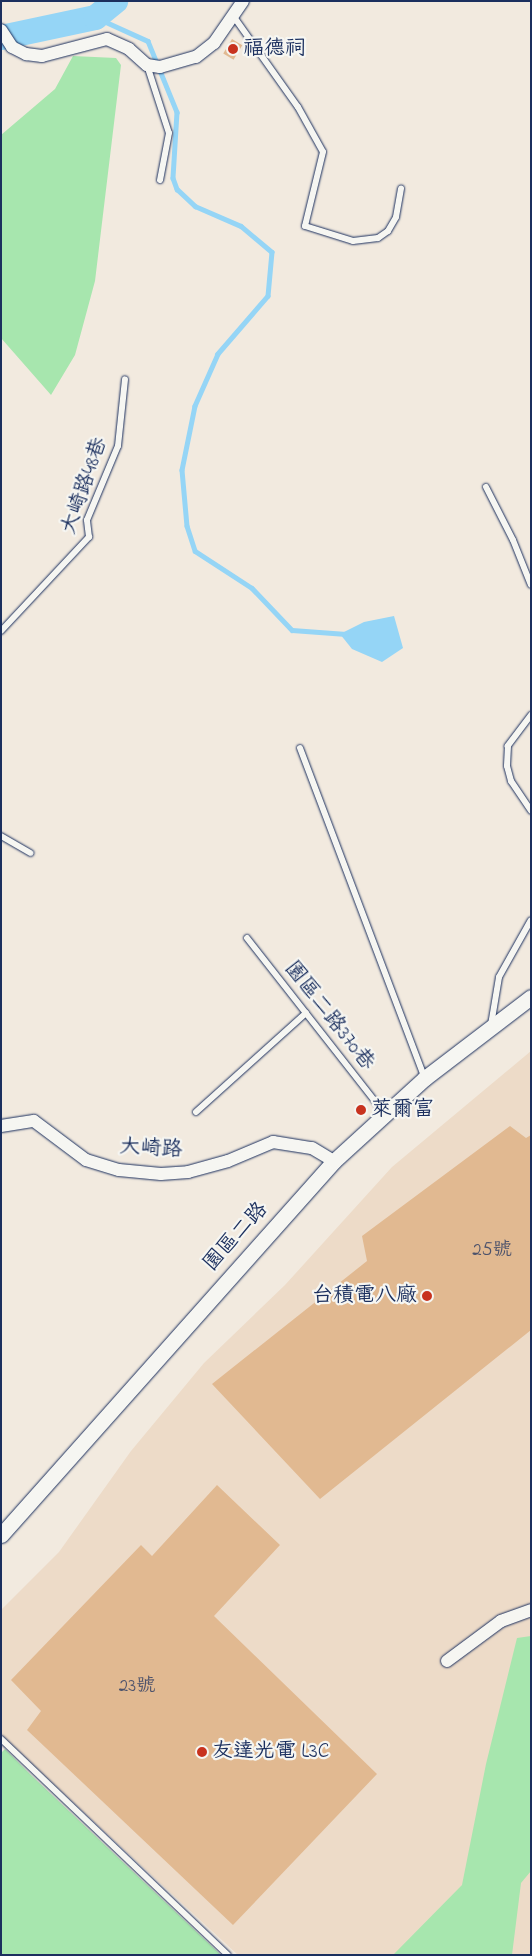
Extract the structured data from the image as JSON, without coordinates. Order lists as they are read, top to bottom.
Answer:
{
  "streets": {
    "street": ["大崎路", "園區二路"],
    "lane": ["大崎路48巷", "園區二路370巷"]
  },
  "crossings": [
    ["園區二路370巷", "園區二路"],
    ["大崎路", "園區二路"]
  ],
  "places": [
    "福德祠",
    "萊爾富",
    "台積電八廠",
    "友達光電 L3C"
  ],
  "house_numbers": ["25號", "23號"]
}
